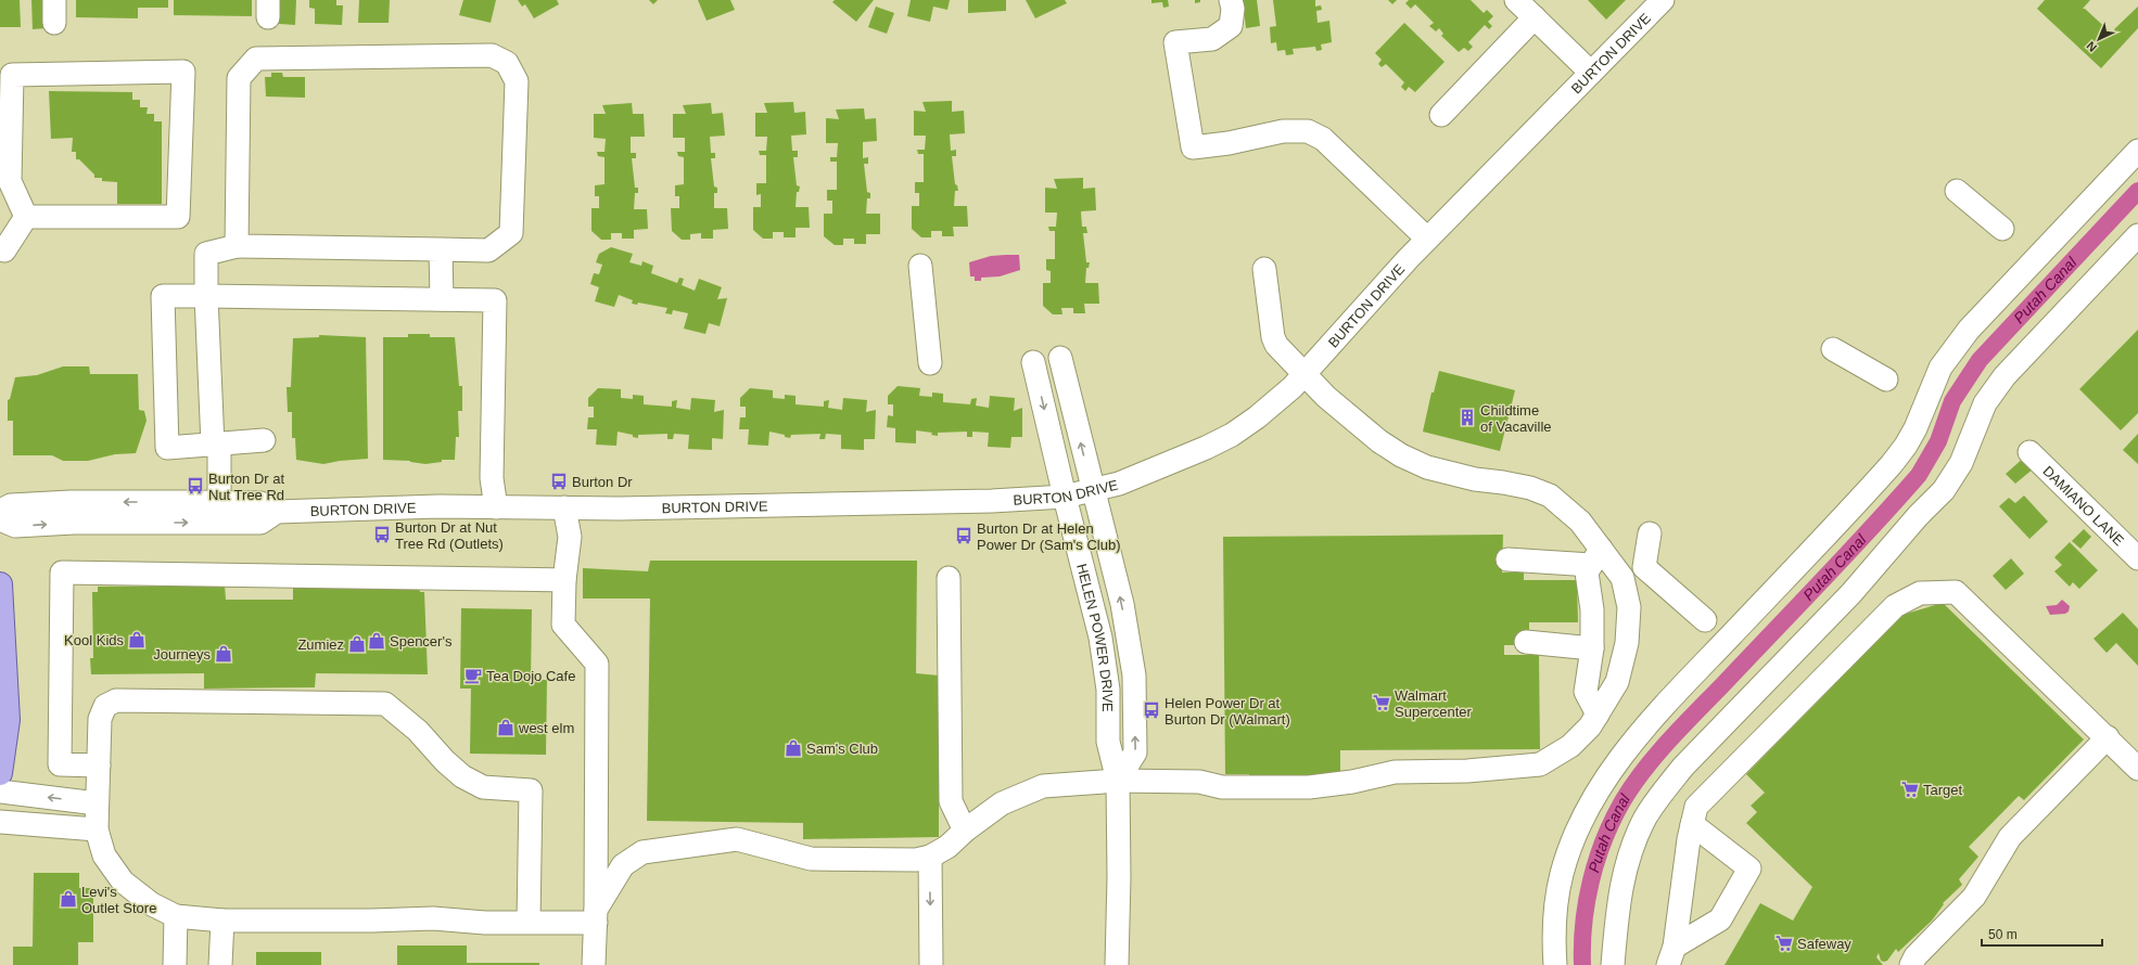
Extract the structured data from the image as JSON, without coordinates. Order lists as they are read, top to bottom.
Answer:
{
  "streets": {
    "street": ["BURTON DRIVE", "DAMIANO LANE", "HELEN POWER DRIVE"]
  },
  "crossings": [
    ["BURTON DRIVE", "HELEN POWER DRIVE"]
  ],
  "water": ["Putah Canal"],
  "places": {
    "building": ["Childtime of Vacaville"],
    "bus stop": [
      "Burton Dr",
      "Burton Dr at Nut Tree Rd",
      "Burton Dr at Nut Tree Rd (Outlets)",
      "Burton Dr at Helen Power Dr (Sam's Club)",
      "Helen Power Dr at Burton Dr (Walmart)"
    ],
    "shop": [
      "Kool Kids",
      "Spencer's",
      "Zumiez",
      "Journeys",
      "west elm",
      "Sam's Club",
      "Levi's Outlet Store"
    ],
    "cafe": ["Tea Dojo Cafe"],
    "supermarket": ["Walmart Supercenter", "Target", "Safeway"]
  },
  "scale_bar": "50 m",
  "north": "bottom left"
}
